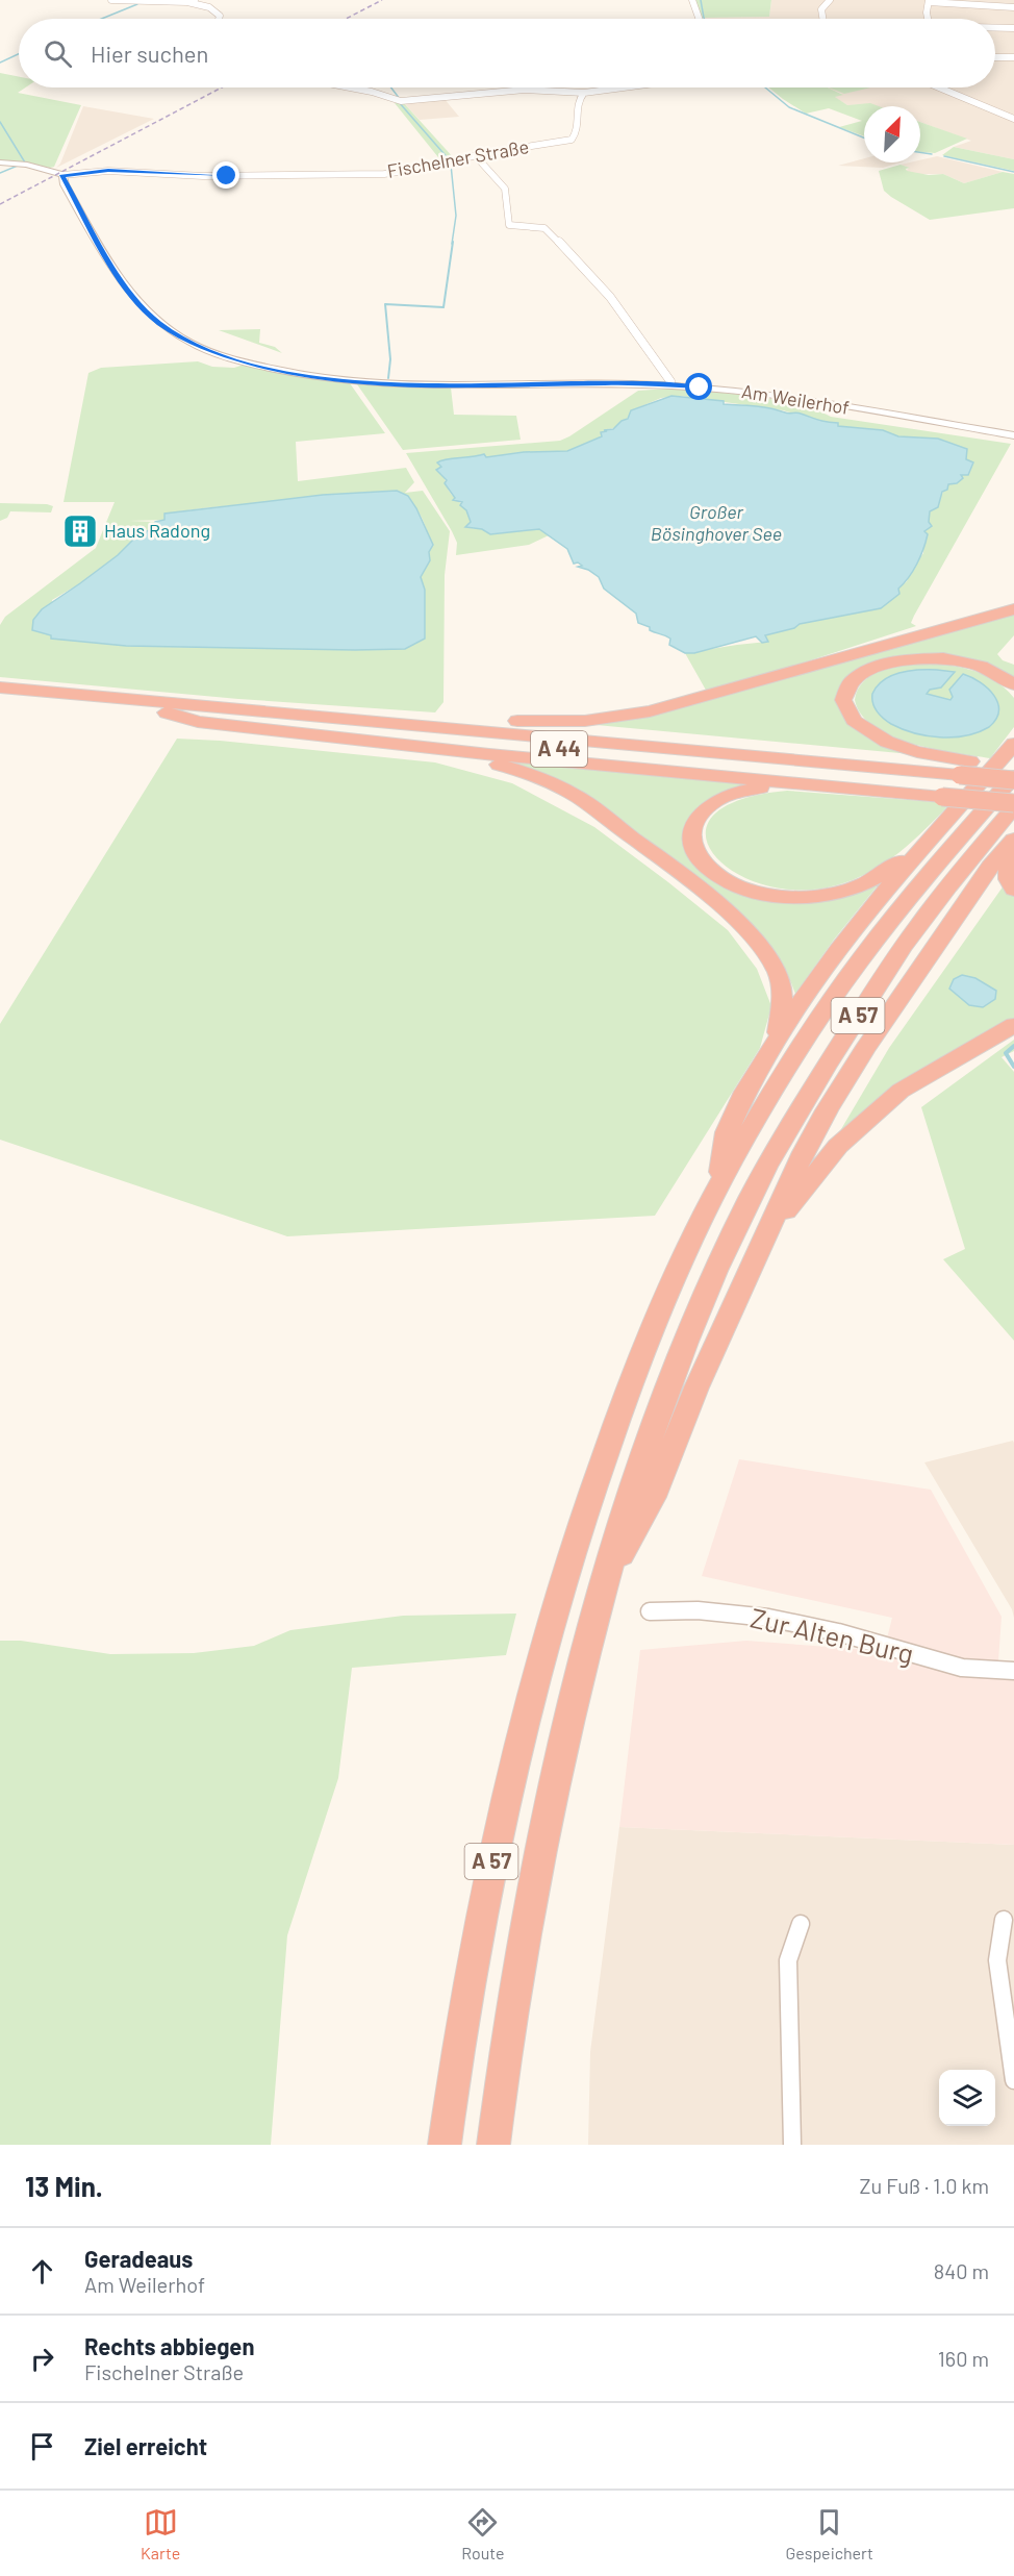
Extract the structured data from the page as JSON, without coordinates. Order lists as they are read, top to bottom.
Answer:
{
  "streets": {
    "highway": ["A 44", "A 57"],
    "street": ["Fischelner Straße", "Am Weilerhof", "Zur Alten Burg"]
  },
  "crossings": [
    ["Fischelner Straße", "Am Weilerhof"],
    ["A 44", "A 57"]
  ],
  "water": ["Großer Bösinghover See"],
  "places": {
    "building": ["Haus Radong"]
  },
  "north": "top right",
  "page": {
    "search": "Hier suchen",
    "heading": ["13 Min.", "Zu Fuß · 1.0 km"],
    "list": [
      ["Geradeaus", "Am Weilerhof", "840 m"],
      ["Rechts abbiegen", "Fischelner Straße", "160 m"],
      "Ziel erreicht"
    ],
    "nav": ["Karte", "Route", "Gespeichert"]
  }
}
